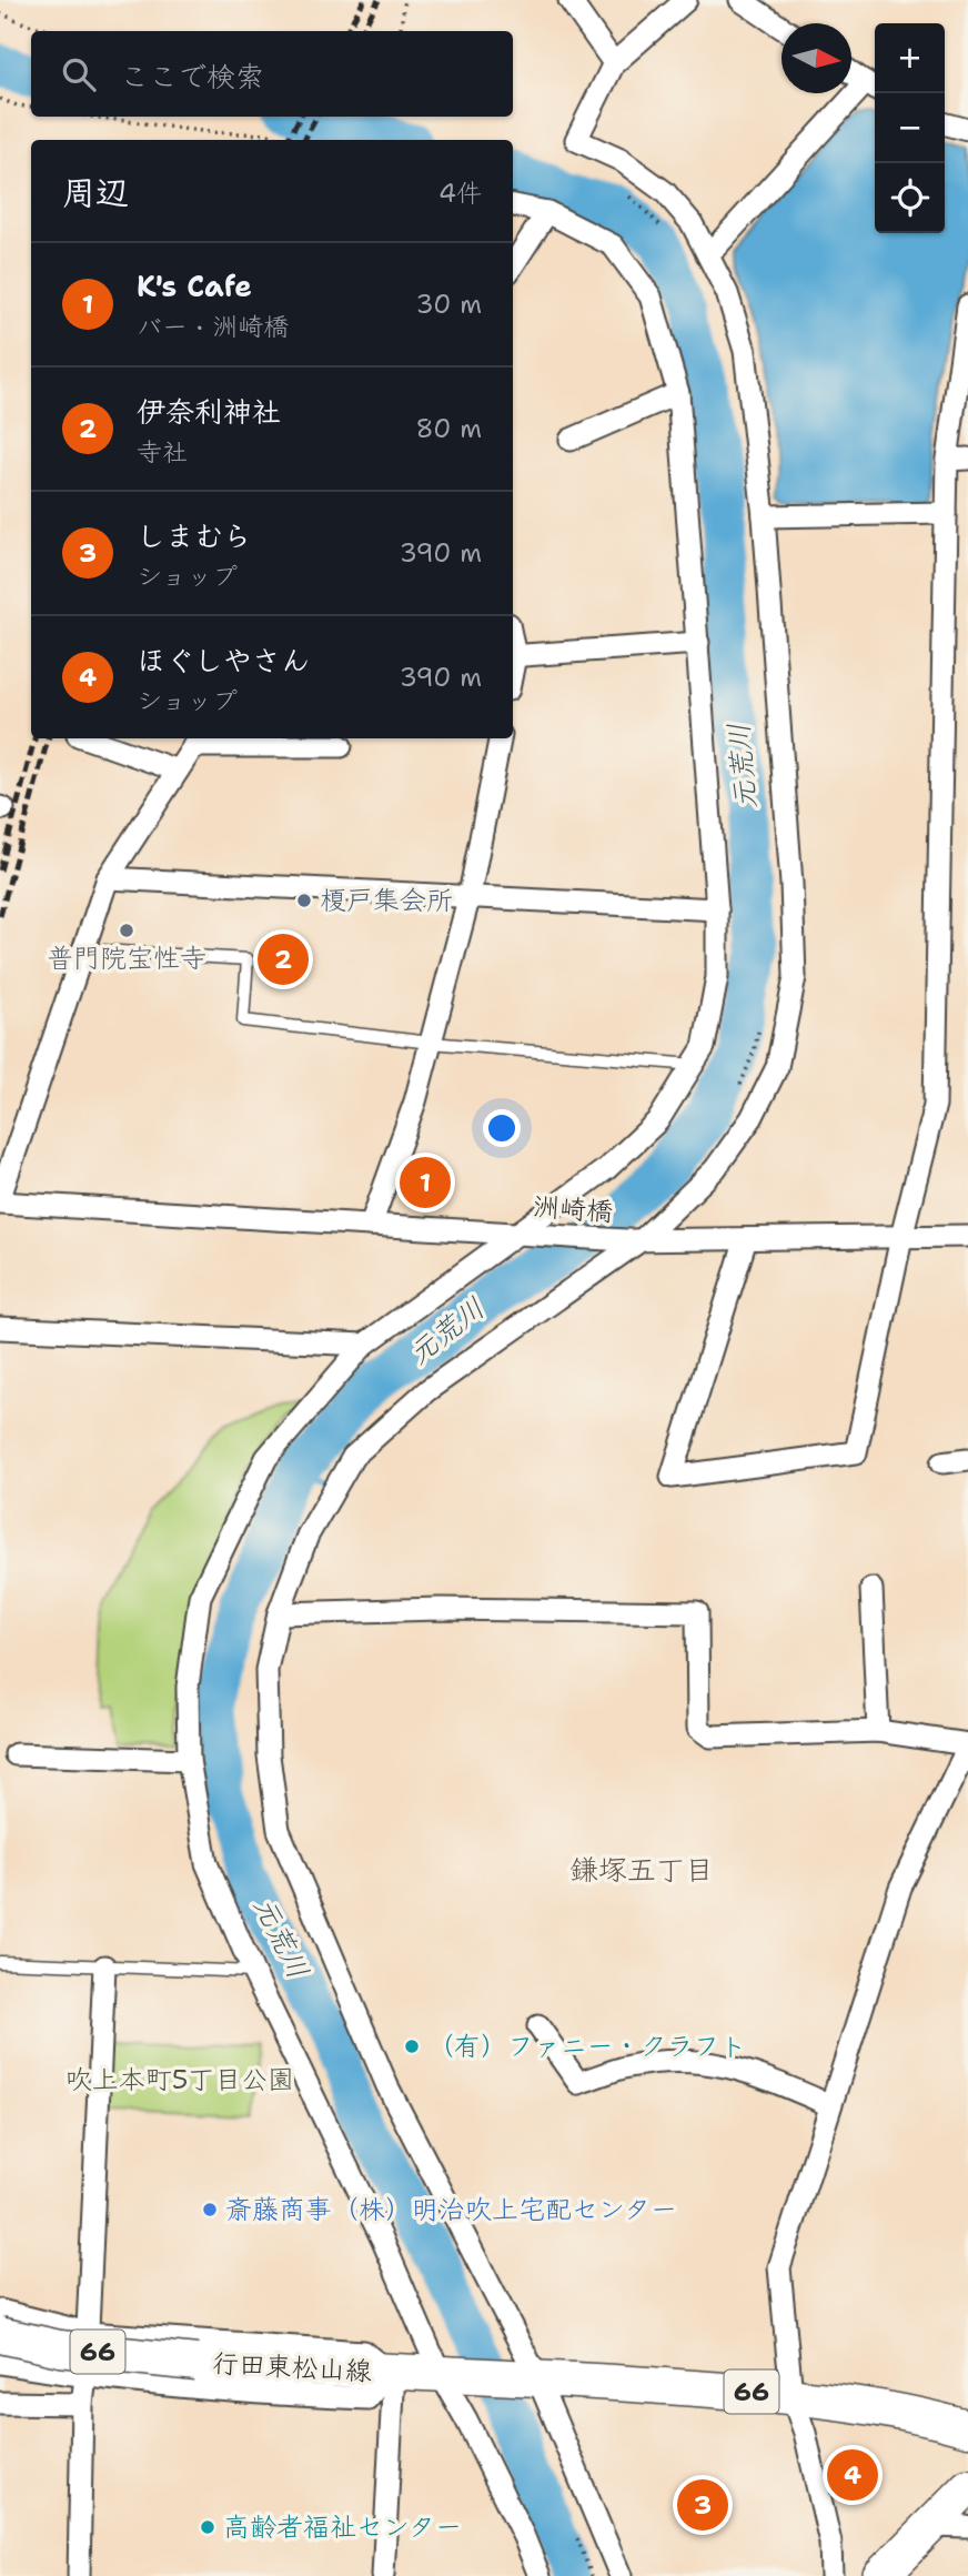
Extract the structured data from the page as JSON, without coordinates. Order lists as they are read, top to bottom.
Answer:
{
  "streets": {
    "main road": ["66", "行田東松山線"],
    "street": ["洲崎橋"]
  },
  "crossings": [
    ["66", "行田東松山線"]
  ],
  "districts": ["鎌塚五丁目"],
  "water": ["元荒川"],
  "parks": ["吹上本町5丁目公園"],
  "places": [
    "榎戸集会所",
    "普門院宝性寺",
    "（有）ファニー・クラフト",
    "斎藤商事（株）明治吹上宅配センター",
    "高齢者福祉センター"
  ],
  "north": "right",
  "page": {
    "map_buttons": ["+", "−"],
    "search": "ここで検索",
    "heading": ["周辺", "4件"],
    "list": [
      {
        "mark": "1",
        "name": "K's Cafe",
        "note": "バー · 洲崎橋",
        "value": "30 m"
      },
      {
        "mark": "2",
        "name": "伊奈利神社",
        "note": "寺社",
        "value": "80 m"
      },
      {
        "mark": "3",
        "name": "しまむら",
        "note": "ショップ",
        "value": "390 m"
      },
      {
        "mark": "4",
        "name": "ほぐしやさん",
        "note": "ショップ",
        "value": "390 m"
      }
    ],
    "pins": [
      "2",
      "1",
      "4",
      "3"
    ]
  }
}
